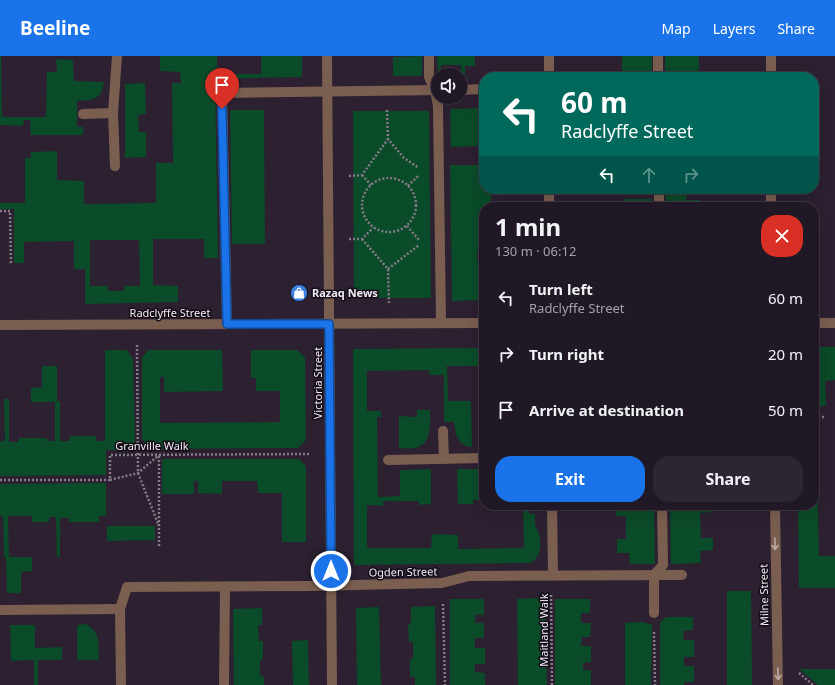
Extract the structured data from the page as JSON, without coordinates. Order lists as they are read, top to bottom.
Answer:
{
  "streets": {
    "street": [
      "Radclyffe Street",
      "Victoria Street",
      "Ogden Street",
      "Milne Street"
    ],
    "path": ["Granville Walk", "Maitland Walk"]
  },
  "crossings": [
    ["Radclyffe Street", "Victoria Street"],
    ["Victoria Street", "Granville Walk"],
    ["Victoria Street", "Ogden Street"],
    ["Ogden Street", "Maitland Walk"]
  ],
  "one_way": ["Milne Street"],
  "places": {
    "shop": ["Razaq News"]
  },
  "page": {
    "header": "Beeline",
    "nav": ["Map", "Layers", "Share"],
    "turn": ["60 m", "Radclyffe Street"],
    "heading": ["1 min", "130 m · 06:12"],
    "list": [
      {
        "name": "Turn left",
        "note": "Radclyffe Street",
        "value": "60 m"
      },
      {
        "name": "Turn right",
        "value": "20 m"
      },
      {
        "name": "Arrive at destination",
        "value": "50 m"
      }
    ],
    "buttons": ["Exit", "Share"]
  }
}
